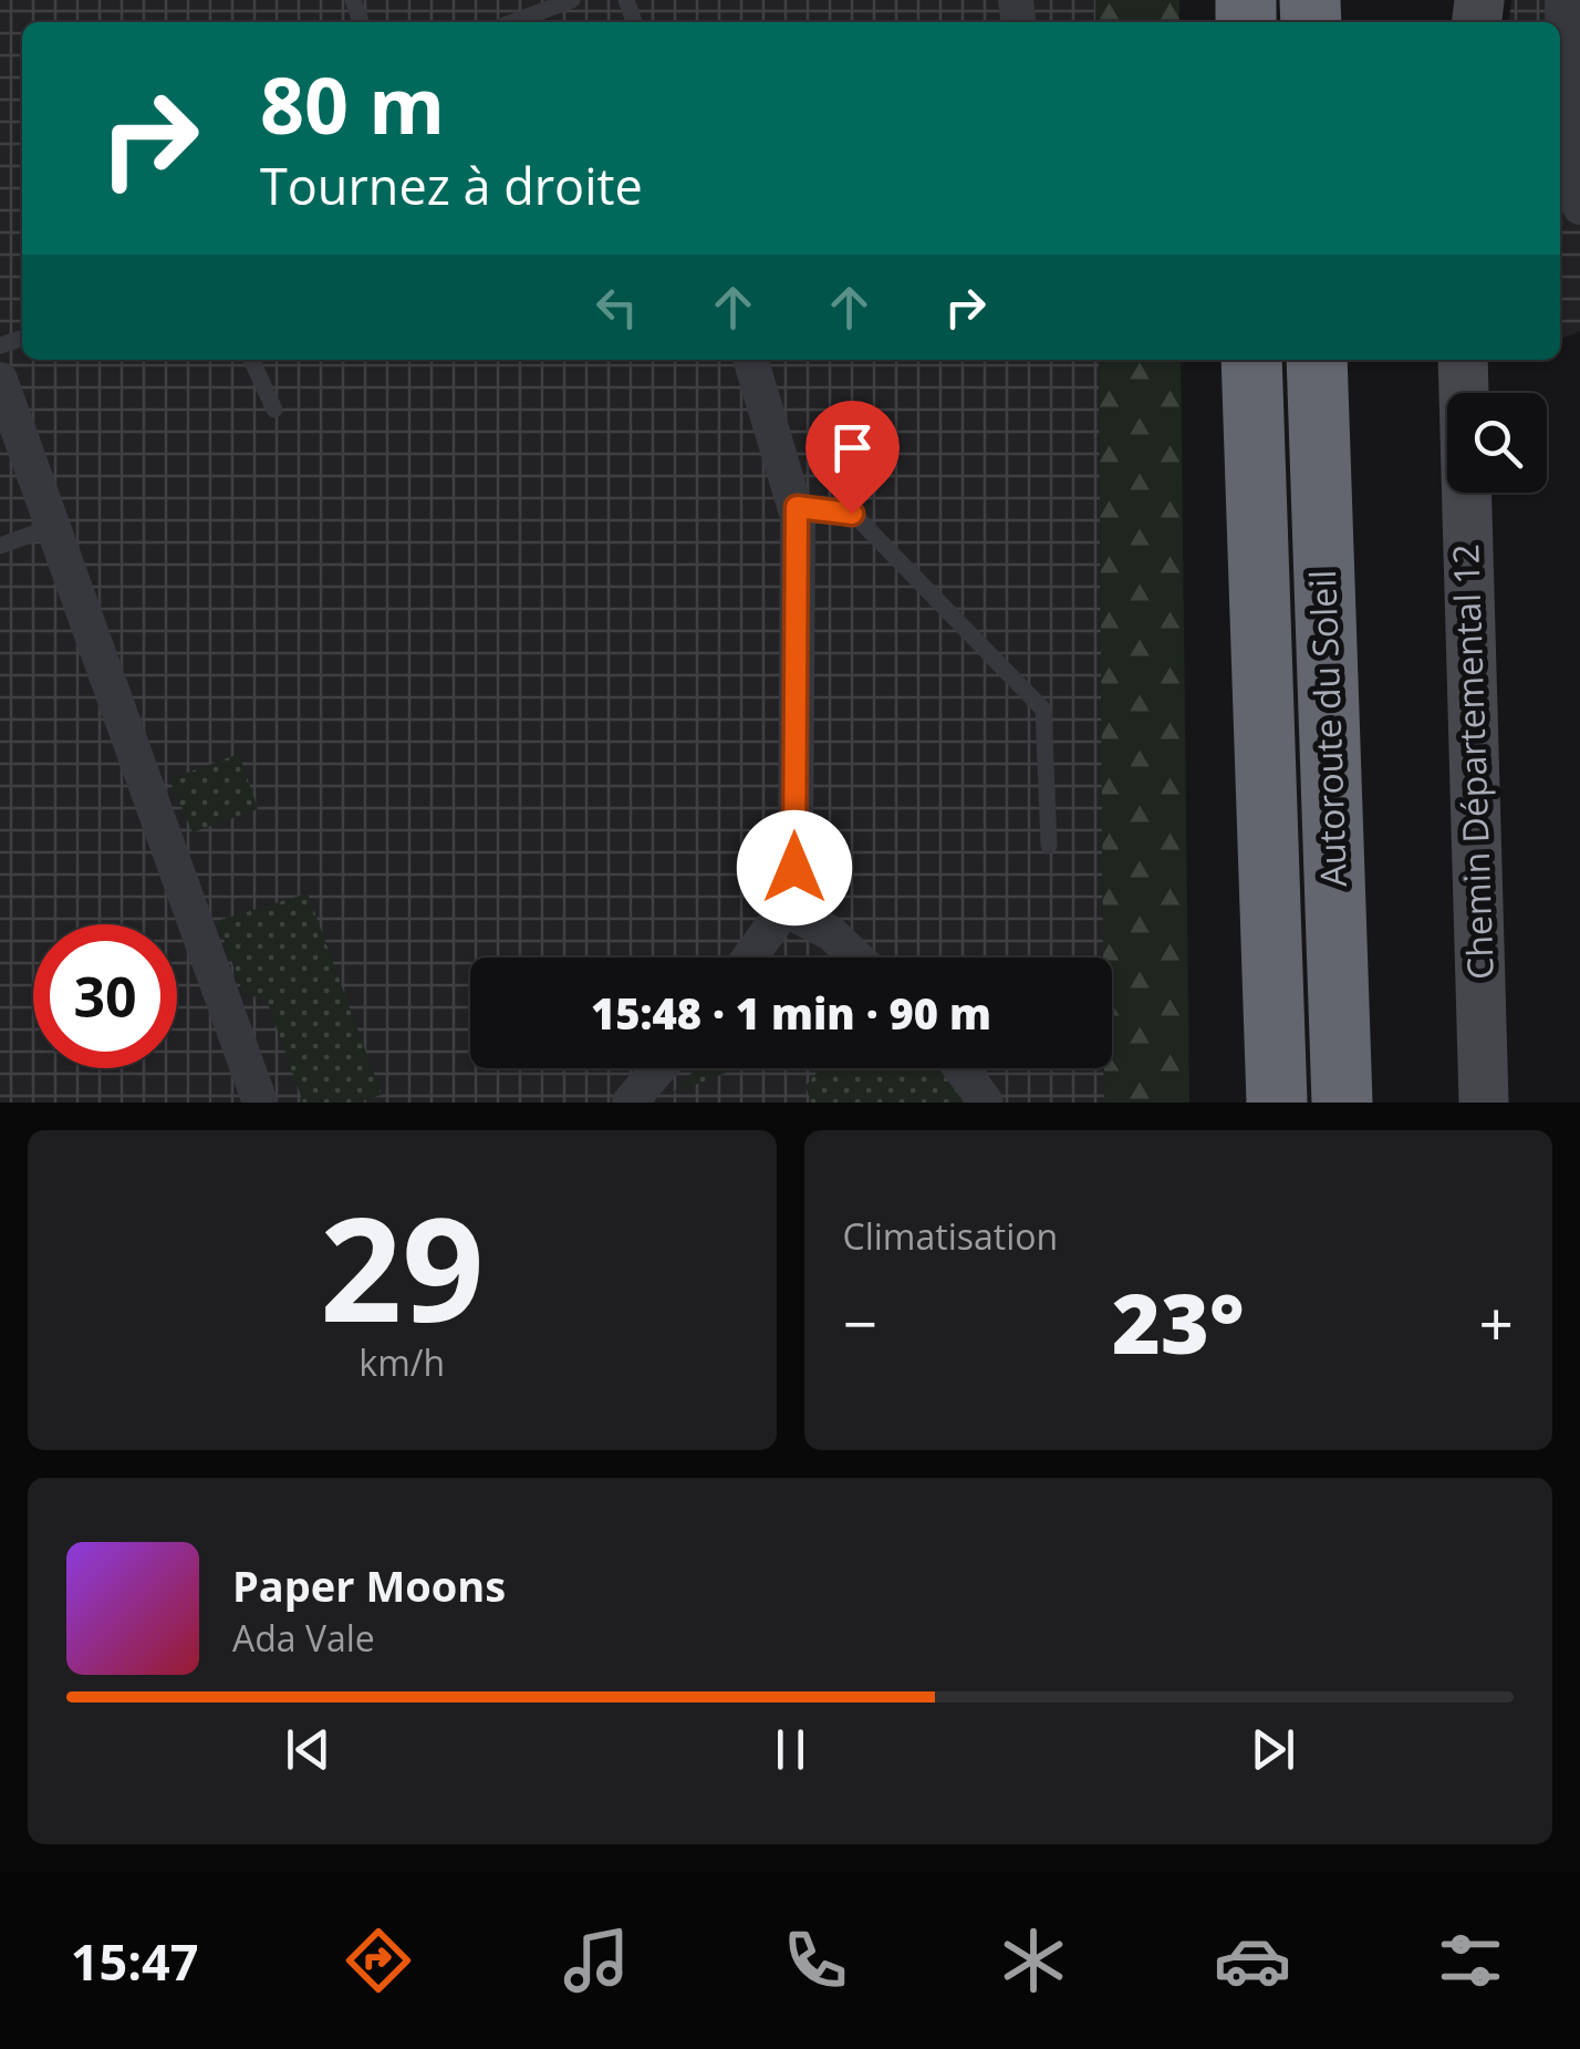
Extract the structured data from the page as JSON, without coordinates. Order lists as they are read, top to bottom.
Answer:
{
  "streets": {
    "highway": ["Autoroute du Soleil"],
    "main road": ["Chemin Départemental 12"]
  },
  "page": {
    "turn": ["80 m", "Tournez à droite"],
    "limit": "30",
    "trip": "15:48 · 1 min · 90 m",
    "tile": [
      ["29", "km/h"],
      "Climatisation"
    ],
    "heat": ["−", "23°", "+"],
    "song": ["Paper Moons", "Ada Vale"],
    "tabs": "15:47"
  }
}
